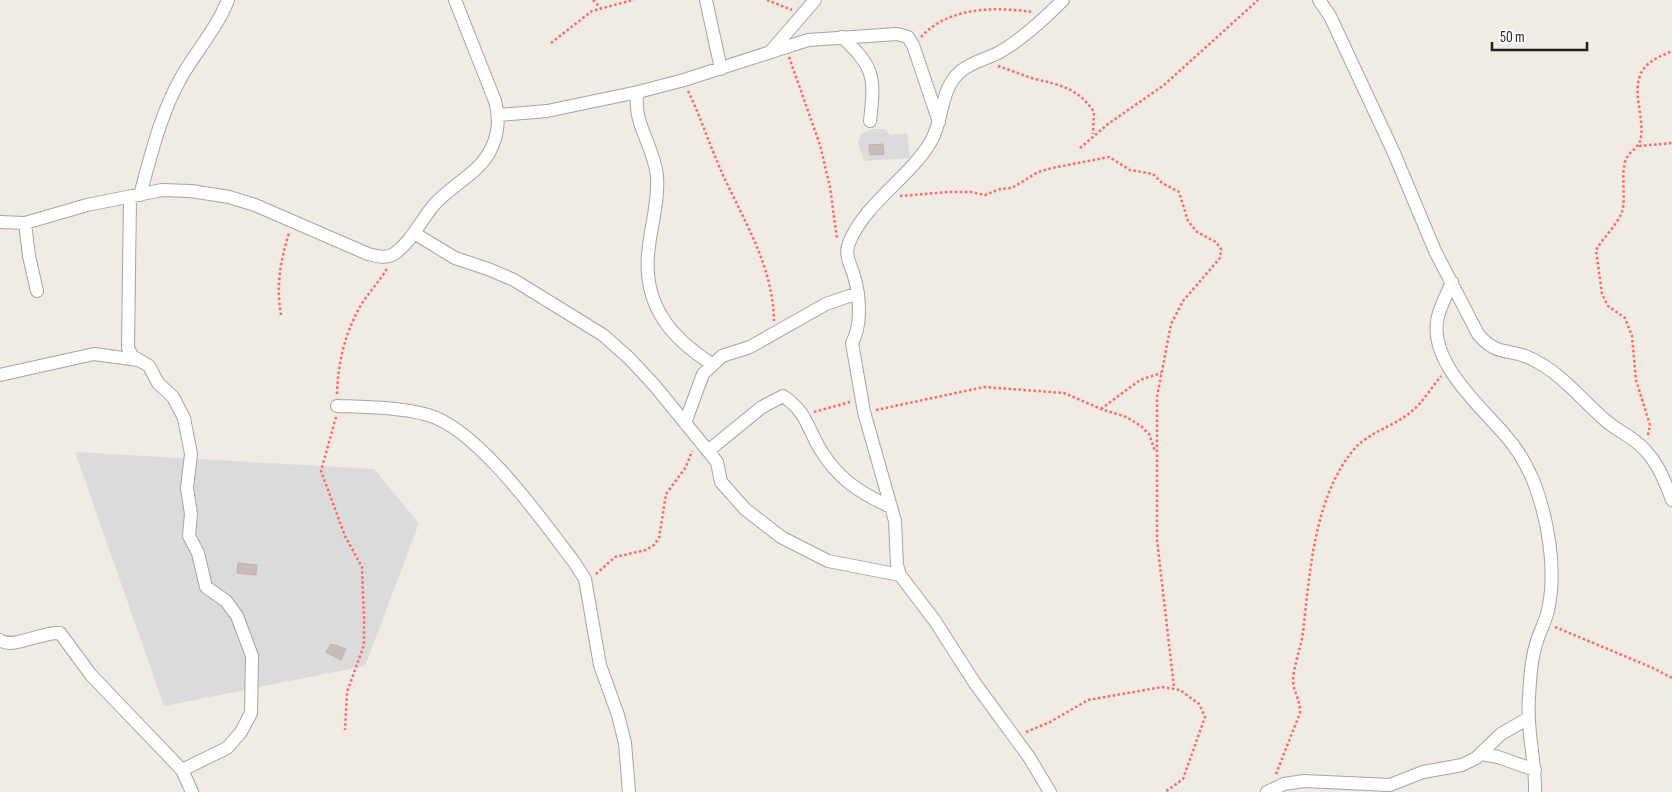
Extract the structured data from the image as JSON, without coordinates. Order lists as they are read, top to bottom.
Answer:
{
  "scale_bar": "50 m"
}
